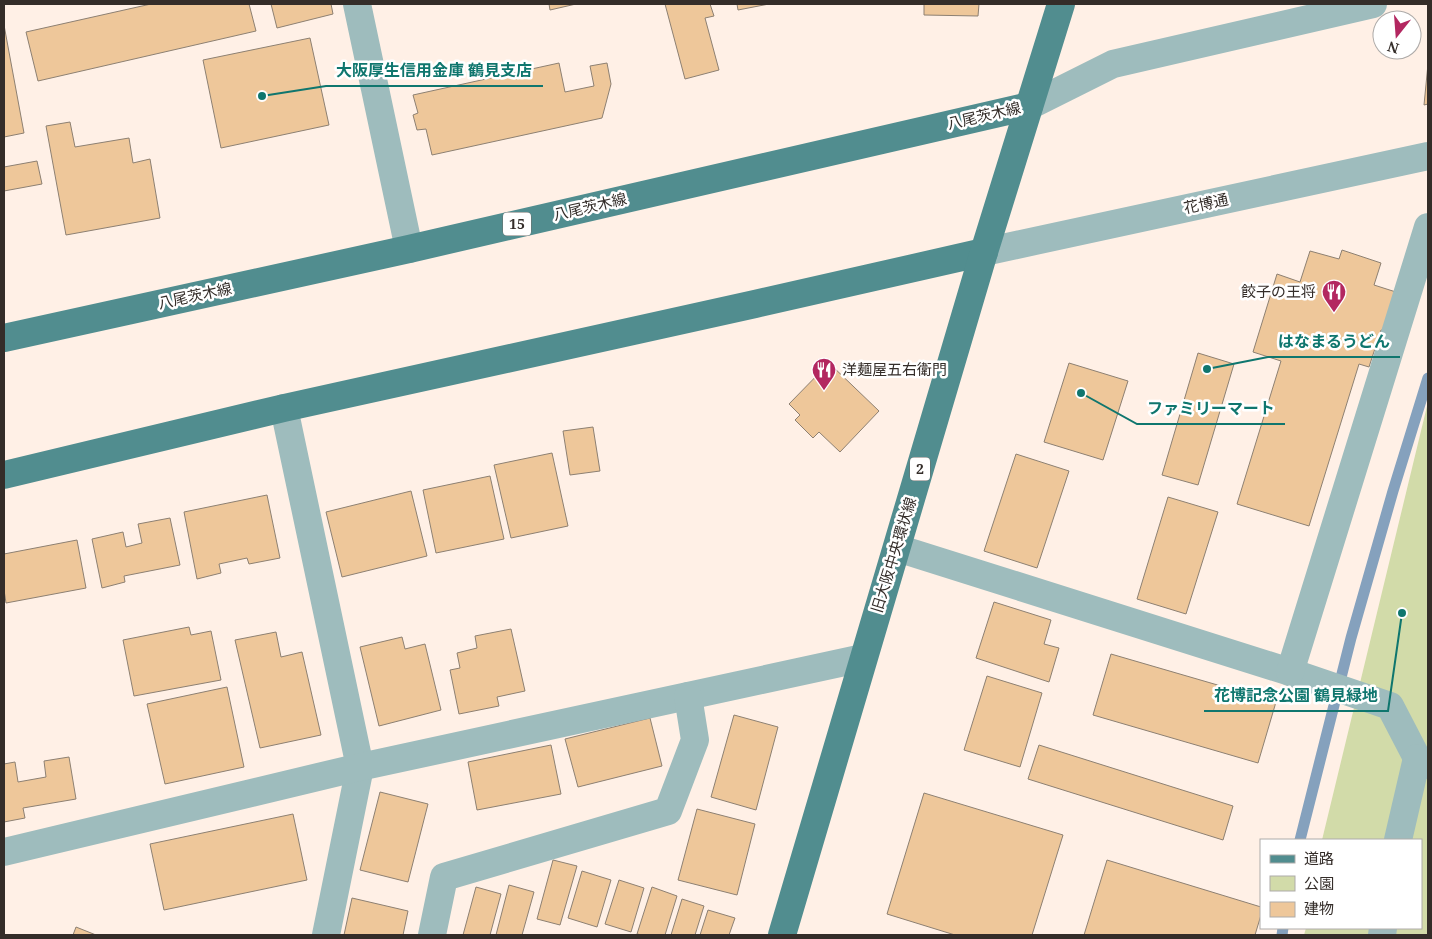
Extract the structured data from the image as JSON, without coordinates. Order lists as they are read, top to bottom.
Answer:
{
  "streets": {
    "main road": [
      "八尾茨木線",
      "15",
      "2",
      "旧大阪中央環状線"
    ],
    "street": ["花博通"]
  },
  "crossings": [
    ["八尾茨木線", "旧大阪中央環状線"],
    ["花博通", "旧大阪中央環状線"]
  ],
  "places": {
    "other": [
      "大阪厚生信用金庫 鶴見支店",
      "はなまるうどん",
      "ファミリーマート",
      "花博記念公園 鶴見緑地"
    ],
    "restaurant": ["餃子の王将", "洋麺屋五右衛門"]
  },
  "legend": ["道路", "公園", "建物"],
  "north": "bottom"
}
